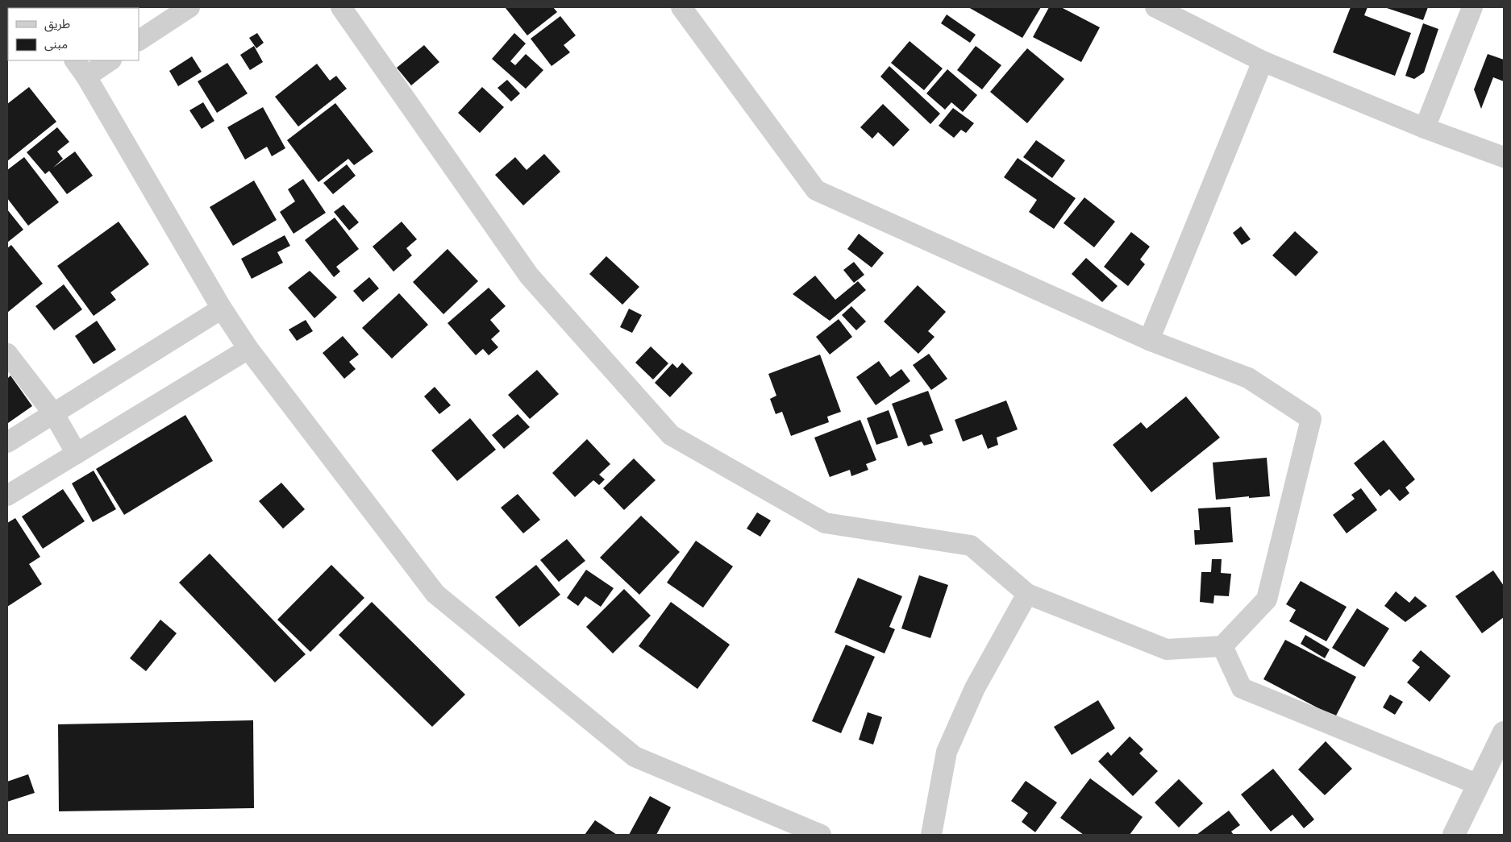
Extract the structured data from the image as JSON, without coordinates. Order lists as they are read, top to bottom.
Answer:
{
  "legend": ["طريق", "مبنى"]
}
